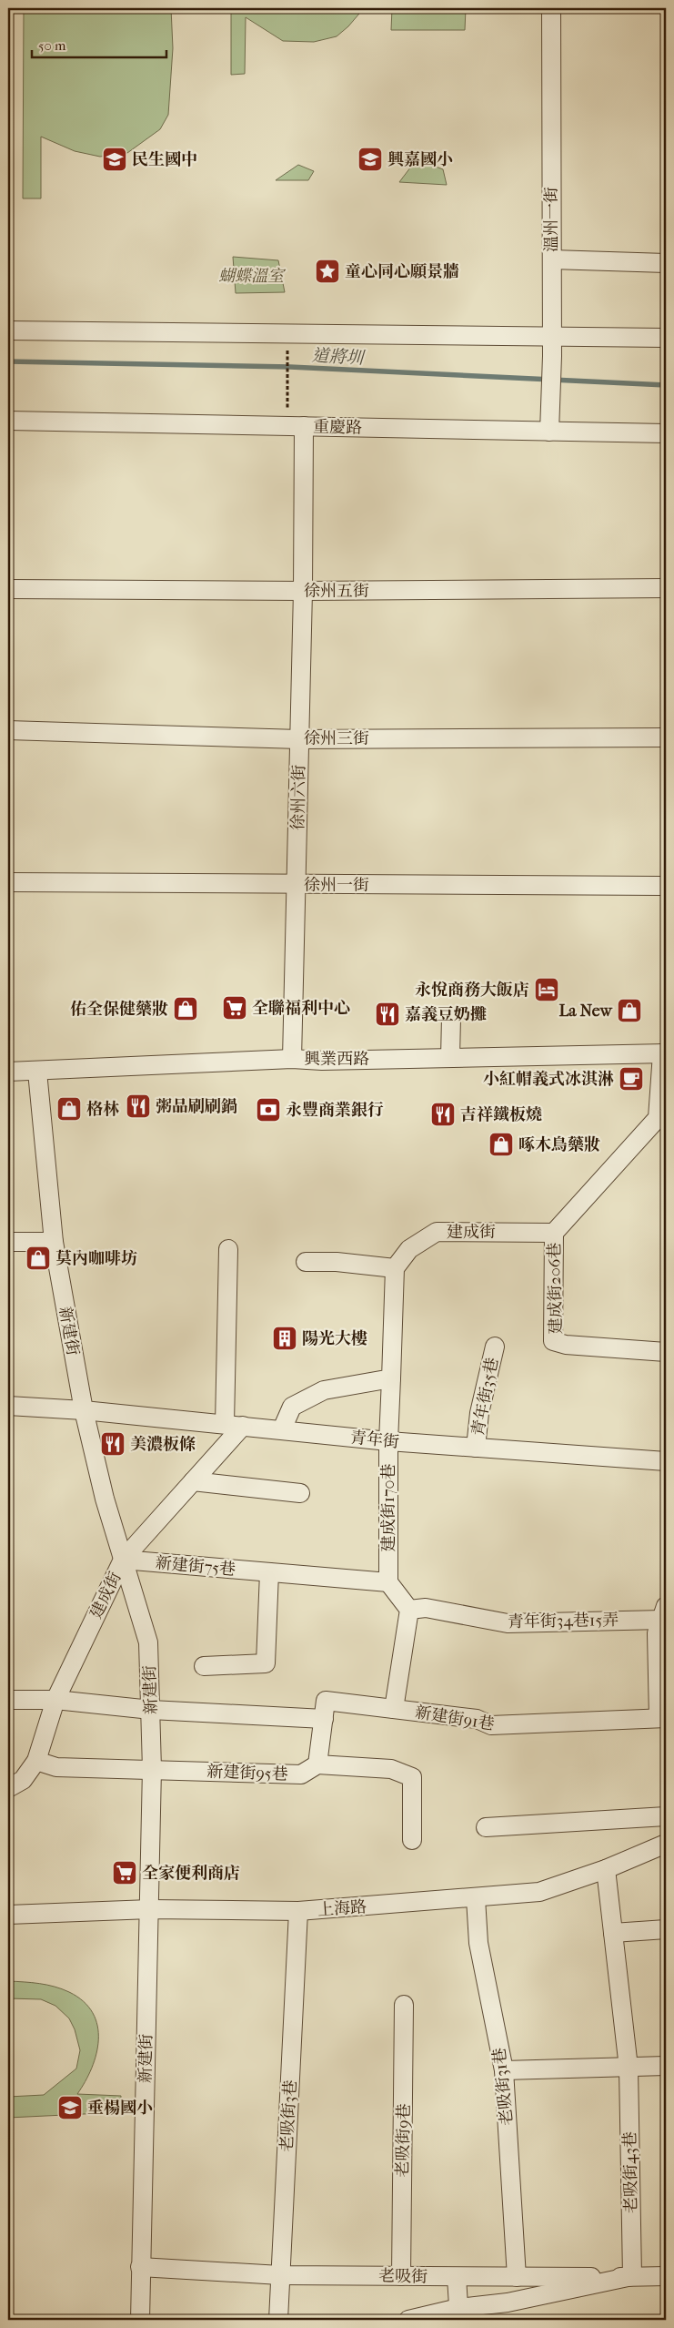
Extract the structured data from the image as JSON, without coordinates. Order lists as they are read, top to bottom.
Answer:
{
  "streets": {
    "street": [
      "溫州一街",
      "重慶路",
      "徐州五街",
      "徐州三街",
      "徐州六街",
      "徐州一街",
      "興業西路",
      "建成街",
      "建成街206巷",
      "新建街",
      "青年街35巷",
      "青年街",
      "建成街170巷",
      "新建街75巷",
      "青年街34巷15弄",
      "新建街91巷",
      "新建街95巷",
      "上海路",
      "老吸街31巷",
      "老吸街3巷",
      "老吸街9巷",
      "老吸街43巷",
      "老吸街"
    ]
  },
  "crossings": [
    ["溫州一街", "重慶路"],
    ["重慶路", "徐州六街"],
    ["徐州五街", "徐州六街"],
    ["徐州三街", "徐州六街"],
    ["徐州六街", "徐州一街"],
    ["徐州六街", "興業西路"],
    ["興業西路", "新建街"],
    ["建成街", "建成街206巷"],
    ["建成街", "新建街"],
    ["建成街", "青年街"],
    ["建成街", "新建街75巷"],
    ["建成街", "新建街91巷"],
    ["建成街", "新建街95巷"],
    ["新建街", "青年街"],
    ["新建街", "新建街75巷"],
    ["新建街", "新建街91巷"],
    ["新建街", "新建街95巷"],
    ["新建街", "上海路"],
    ["新建街", "老吸街"],
    ["青年街35巷", "青年街"],
    ["青年街", "建成街170巷"],
    ["建成街170巷", "新建街75巷"],
    ["上海路", "老吸街31巷"],
    ["上海路", "老吸街3巷"],
    ["上海路", "老吸街43巷"],
    ["老吸街31巷", "老吸街"],
    ["老吸街3巷", "老吸街"],
    ["老吸街9巷", "老吸街"],
    ["老吸街43巷", "老吸街"]
  ],
  "water": ["道將圳"],
  "parks": ["蝴蝶溫室"],
  "places": {
    "school or university": ["民生國中", "興嘉國小", "垂楊國小"],
    "place": ["童心同心願景牆"],
    "hotel": ["永悅商務大飯店"],
    "supermarket": ["全聯福利中心", "全家便利商店"],
    "shop": [
      "佑全保健藥妝",
      "La New",
      "格林",
      "啄木鳥藥妝",
      "莫內咖啡坊"
    ],
    "restaurant": [
      "嘉義豆奶攤",
      "粥品刷刷鍋",
      "吉祥鐵板燒",
      "美濃板條"
    ],
    "cafe": ["小紅帽義式冰淇淋"],
    "bank": ["永豐商業銀行"],
    "building": ["陽光大樓"]
  },
  "scale_bar": "50 m"
}
